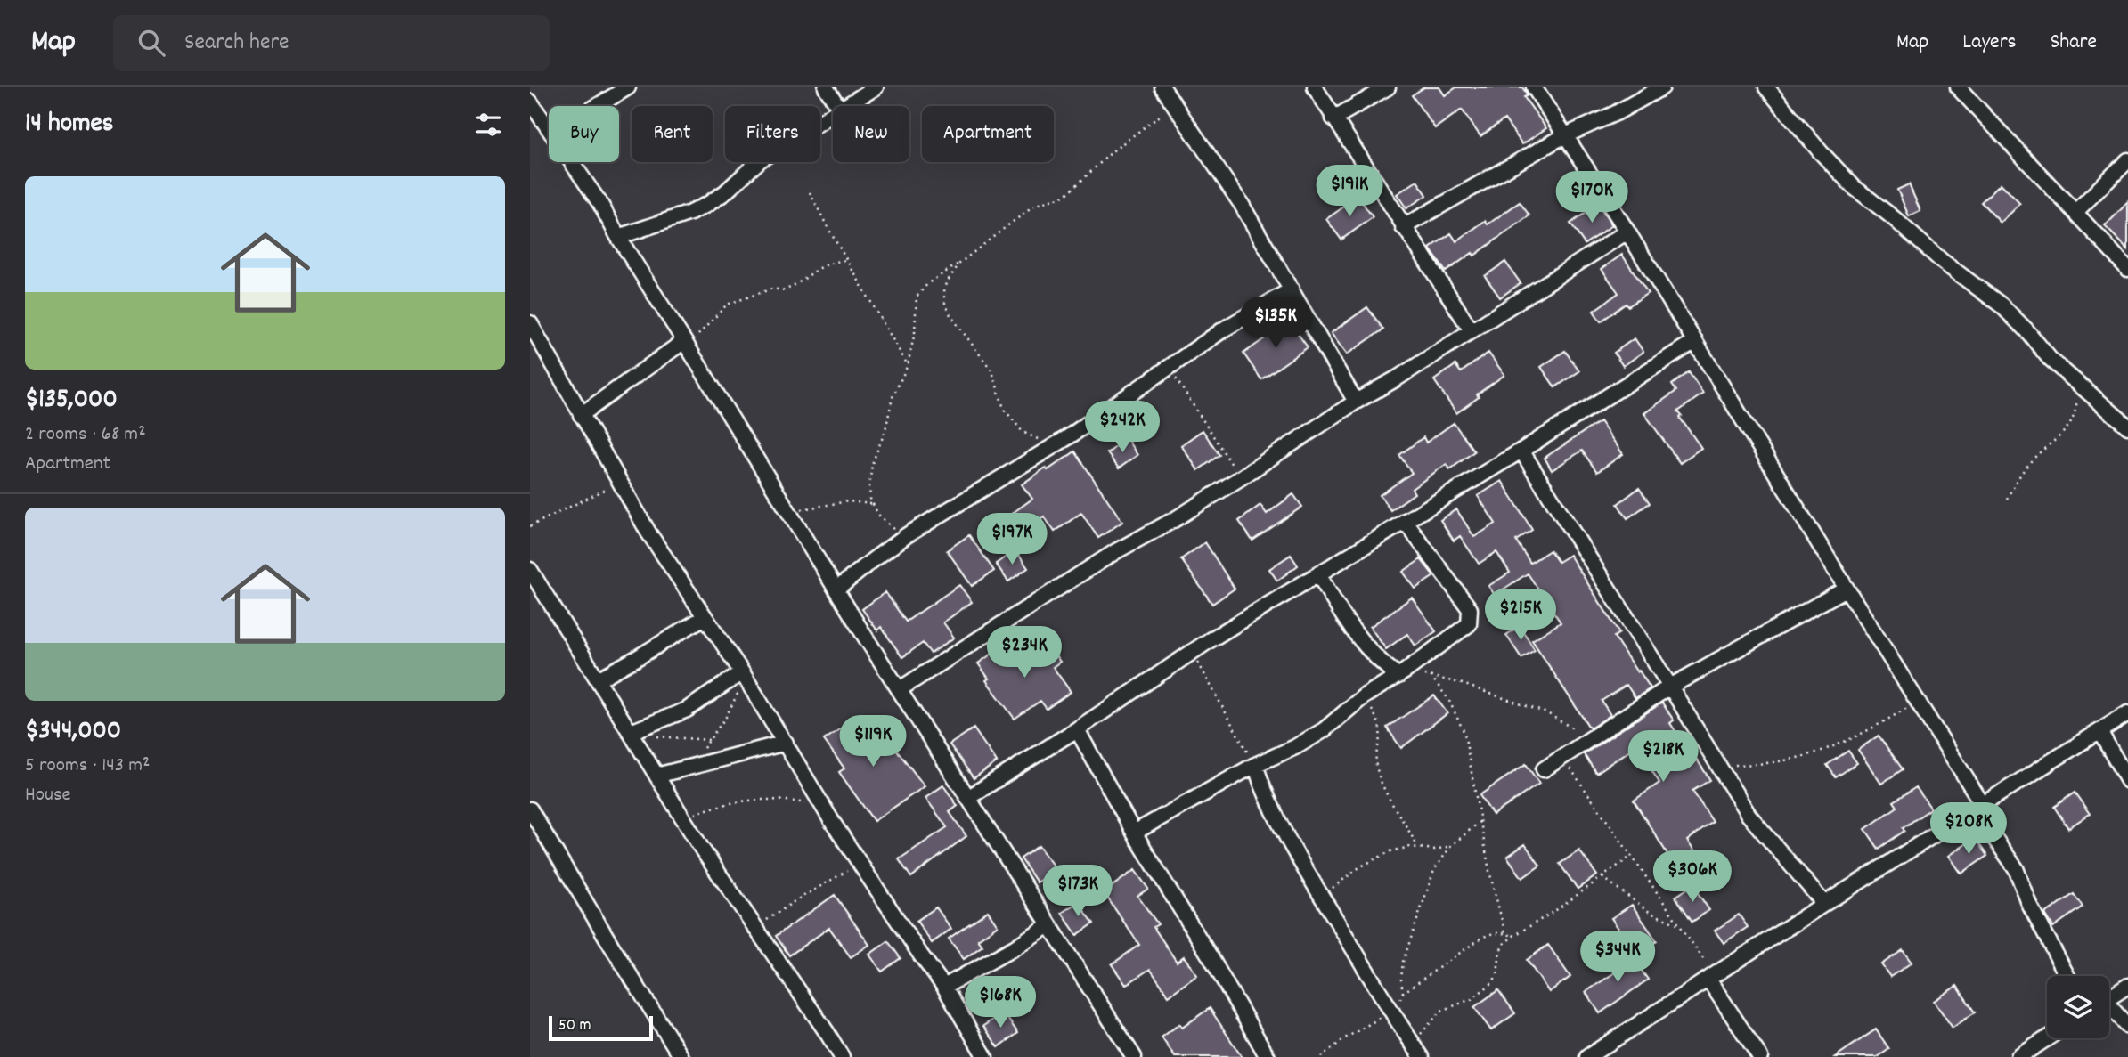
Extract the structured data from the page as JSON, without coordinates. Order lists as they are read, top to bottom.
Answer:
{
  "scale_bar": "50 m",
  "page": {
    "header": "Map",
    "search": "Search here",
    "nav": ["Map", "Layers", "Share"],
    "heading": "14 homes",
    "chip": [
      "Buy",
      "Rent",
      "Filters",
      "New",
      "Apartment"
    ],
    "list": [
      {
        "name": "$135,000",
        "note": "2 rooms · 68 m² · Apartment"
      },
      {
        "name": "$344,000",
        "note": "5 rooms · 143 m² · House"
      }
    ],
    "price": [
      "$191K",
      "$170K",
      "$135K",
      "$242K",
      "$197K",
      "$215K",
      "$234K",
      "$119K",
      "$218K",
      "$208K",
      "$306K",
      "$173K",
      "$344K",
      "$168K"
    ],
    "scale": "50 m"
  }
}
